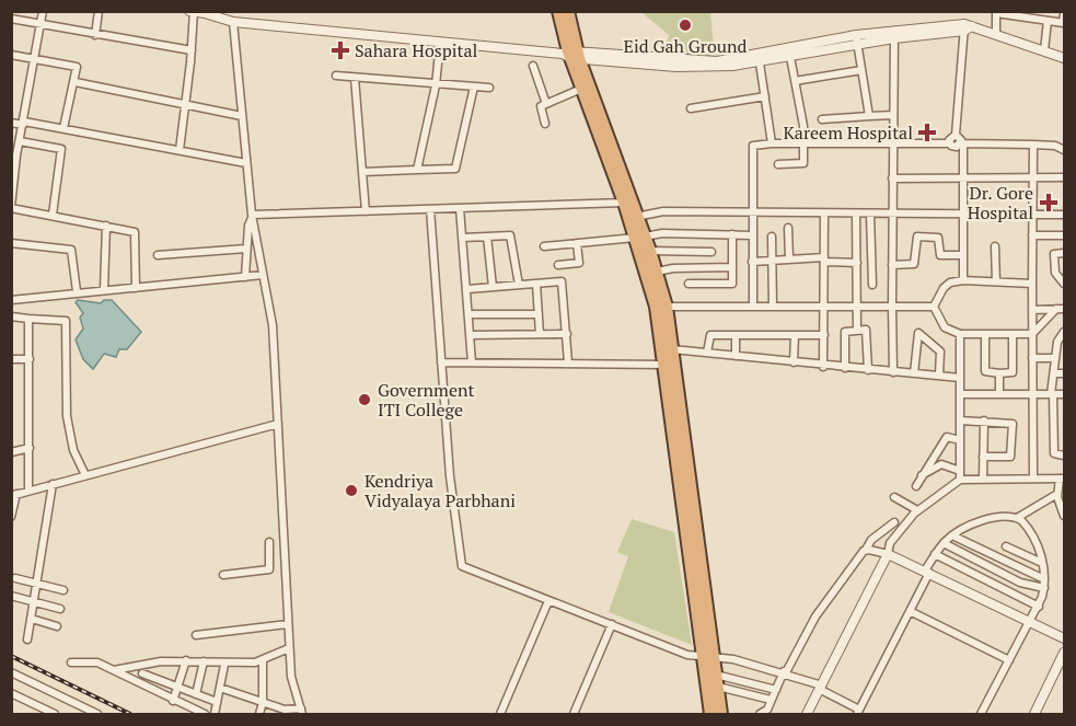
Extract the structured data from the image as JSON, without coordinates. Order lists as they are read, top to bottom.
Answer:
{
  "places": {
    "other": ["Eid Gah Ground", "Government ITI College", "Kendriya Vidyalaya Parbhani"],
    "health": ["Sahara Hospital", "Kareem Hospital", "Dr. Gore Hospital"]
  }
}
